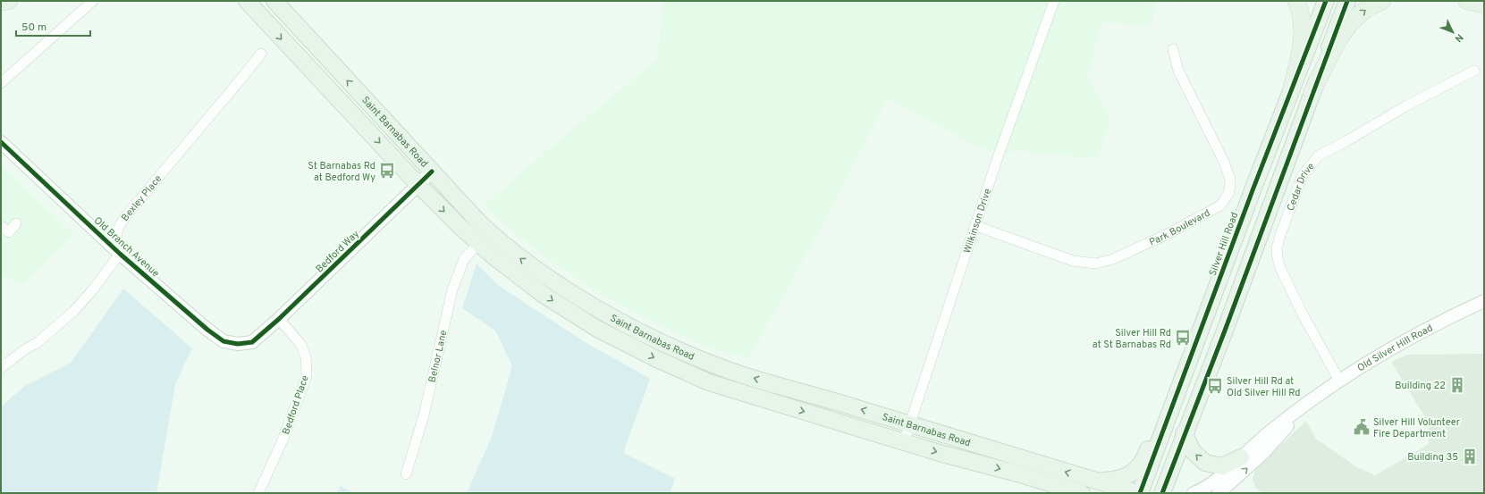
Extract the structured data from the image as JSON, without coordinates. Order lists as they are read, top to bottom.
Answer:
{
  "streets": {
    "main road": ["Saint Barnabas Road", "Silver Hill Road"],
    "street": [
      "Cedar Drive",
      "Bexley Place",
      "Wilkinson Drive",
      "Park Boulevard",
      "Old Branch Avenue",
      "Bedford Way",
      "Old Silver Hill Road",
      "Belnor Lane",
      "Bedford Place"
    ]
  },
  "crossings": [
    ["Saint Barnabas Road", "Wilkinson Drive"],
    ["Saint Barnabas Road", "Bedford Way"],
    ["Saint Barnabas Road", "Belnor Lane"],
    ["Cedar Drive", "Old Silver Hill Road"],
    ["Bexley Place", "Old Branch Avenue"],
    ["Wilkinson Drive", "Park Boulevard"],
    ["Old Branch Avenue", "Bedford Way"],
    ["Bedford Way", "Bedford Place"]
  ],
  "places": {
    "bus stop": ["St Barnabas Rd at Bedford Wy", "Silver Hill Rd at St Barnabas Rd", "Silver Hill Rd at Old Silver Hill Rd"],
    "building": ["Building 22", "Building 35"],
    "public building": ["Silver Hill Volunteer Fire Department"]
  },
  "scale_bar": "50 m",
  "north": "bottom right"
}
